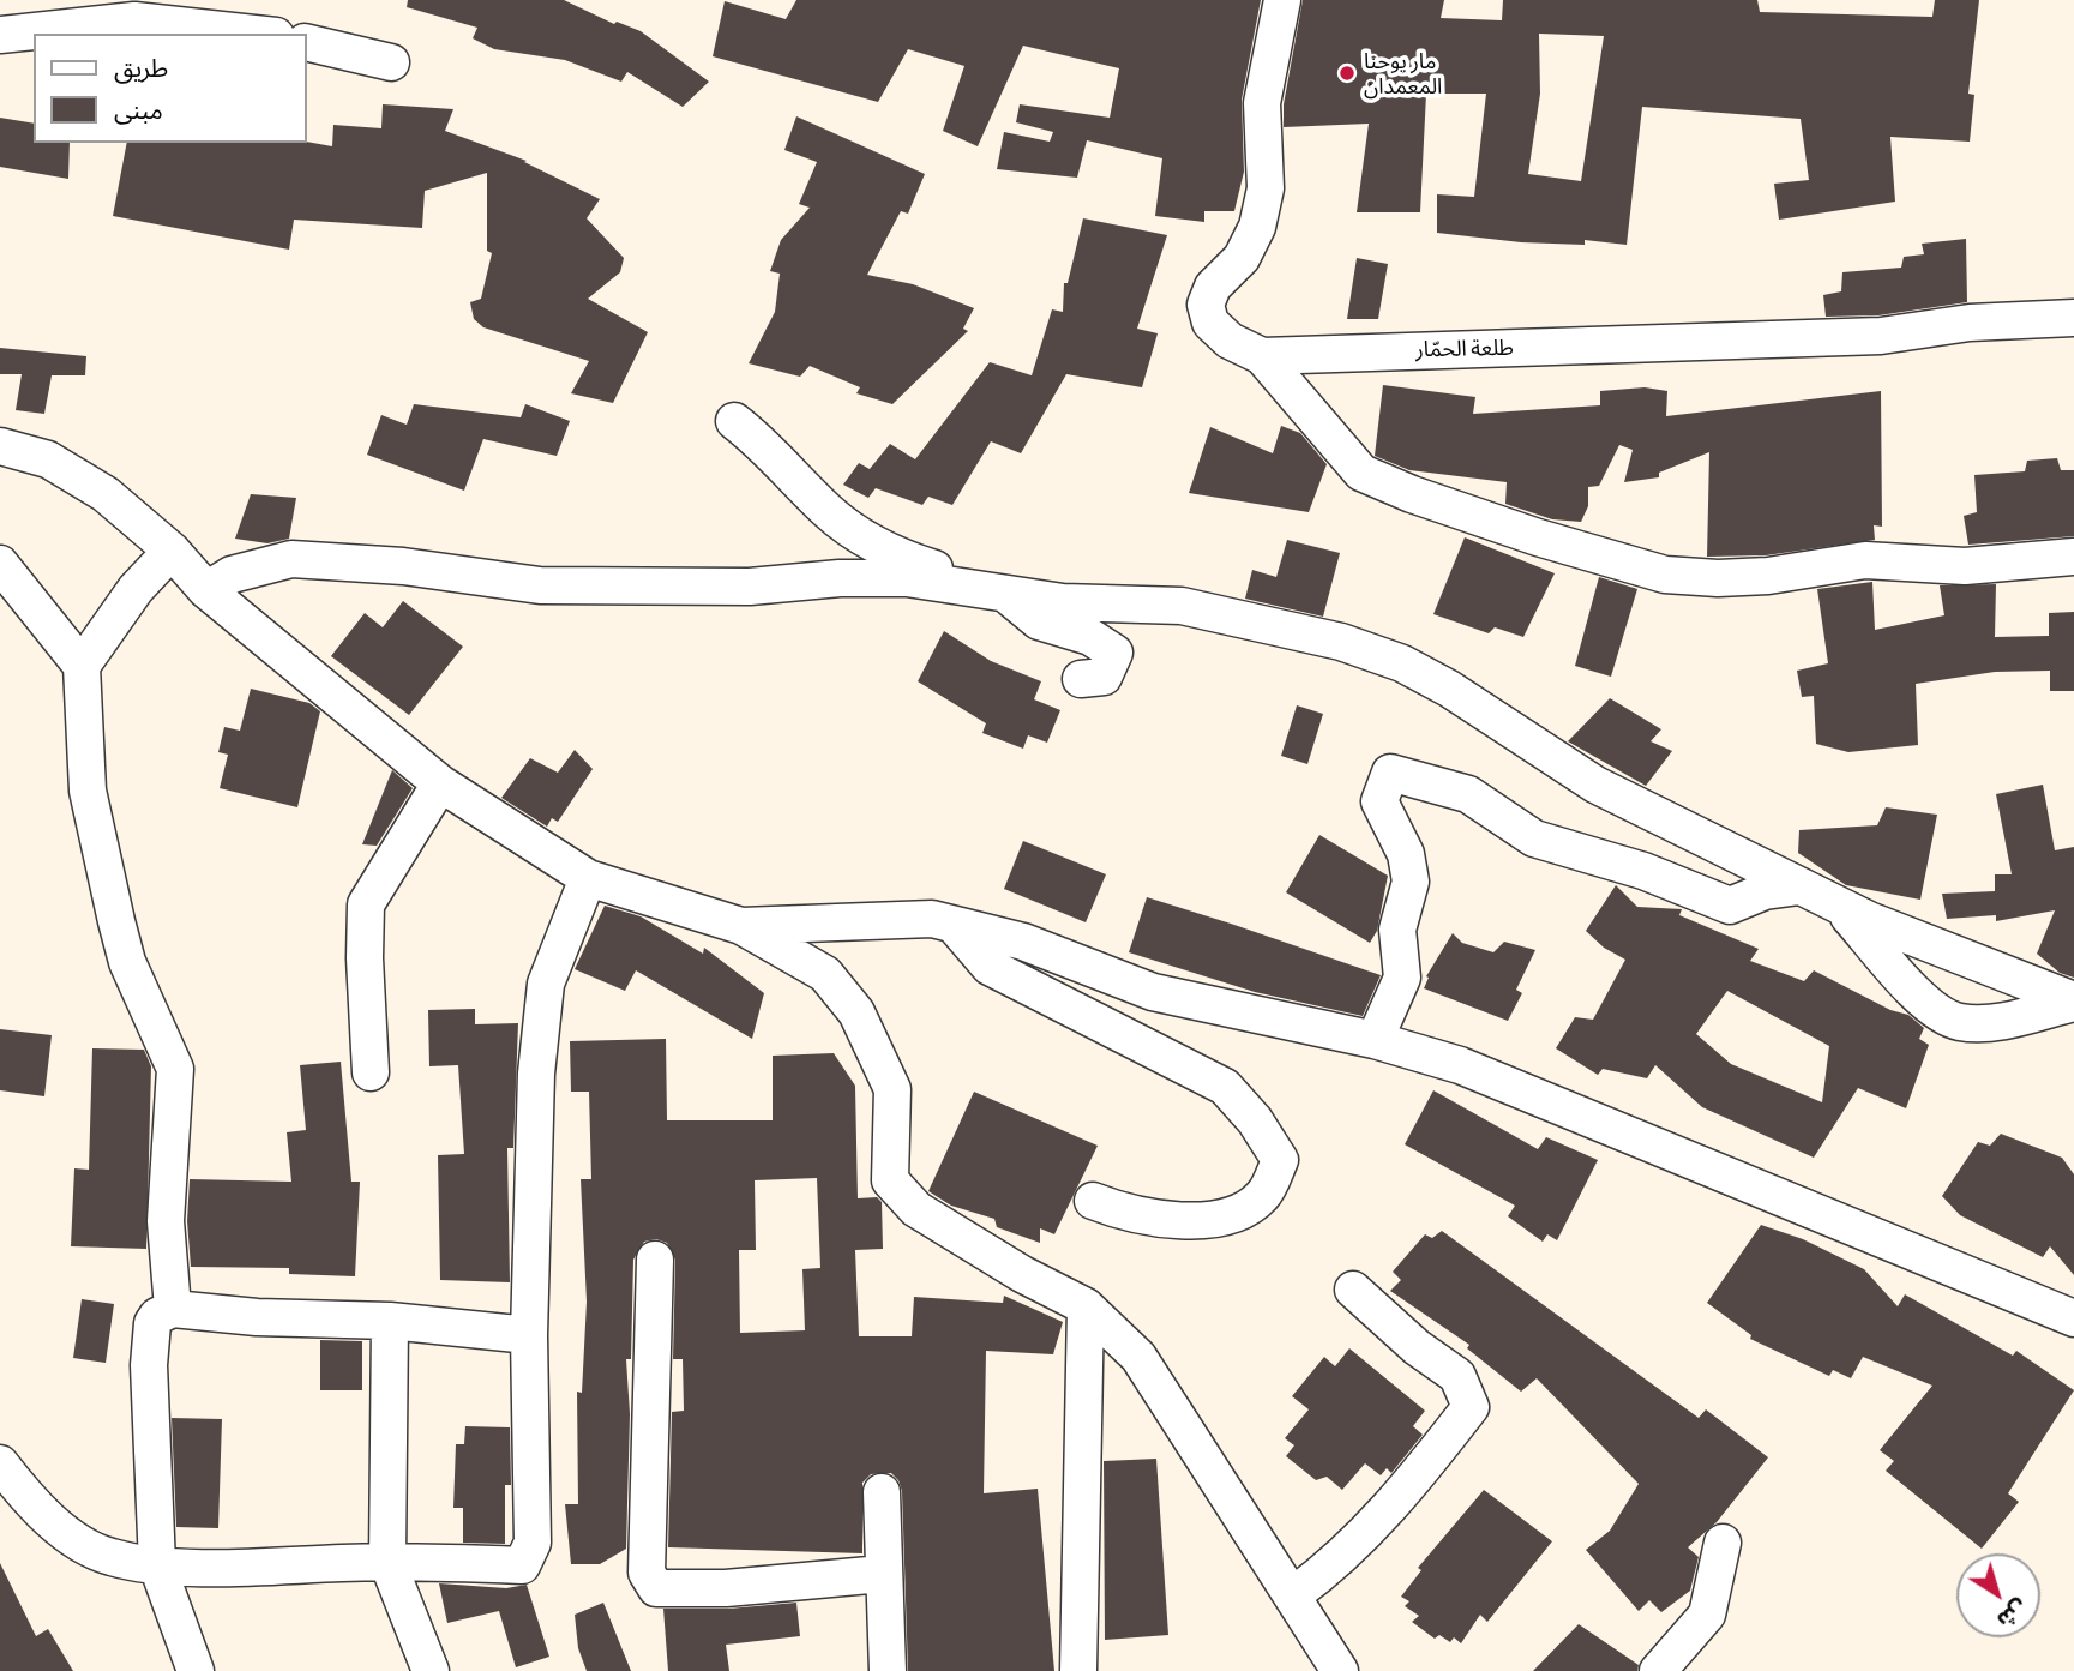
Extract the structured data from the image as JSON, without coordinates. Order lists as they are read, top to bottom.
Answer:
{
  "streets": {
    "street": ["طلعة الحمّار"]
  },
  "places": ["مار يوحنا المعمدان"],
  "legend": ["طريق", "مبنى"],
  "north": "bottom right"
}
